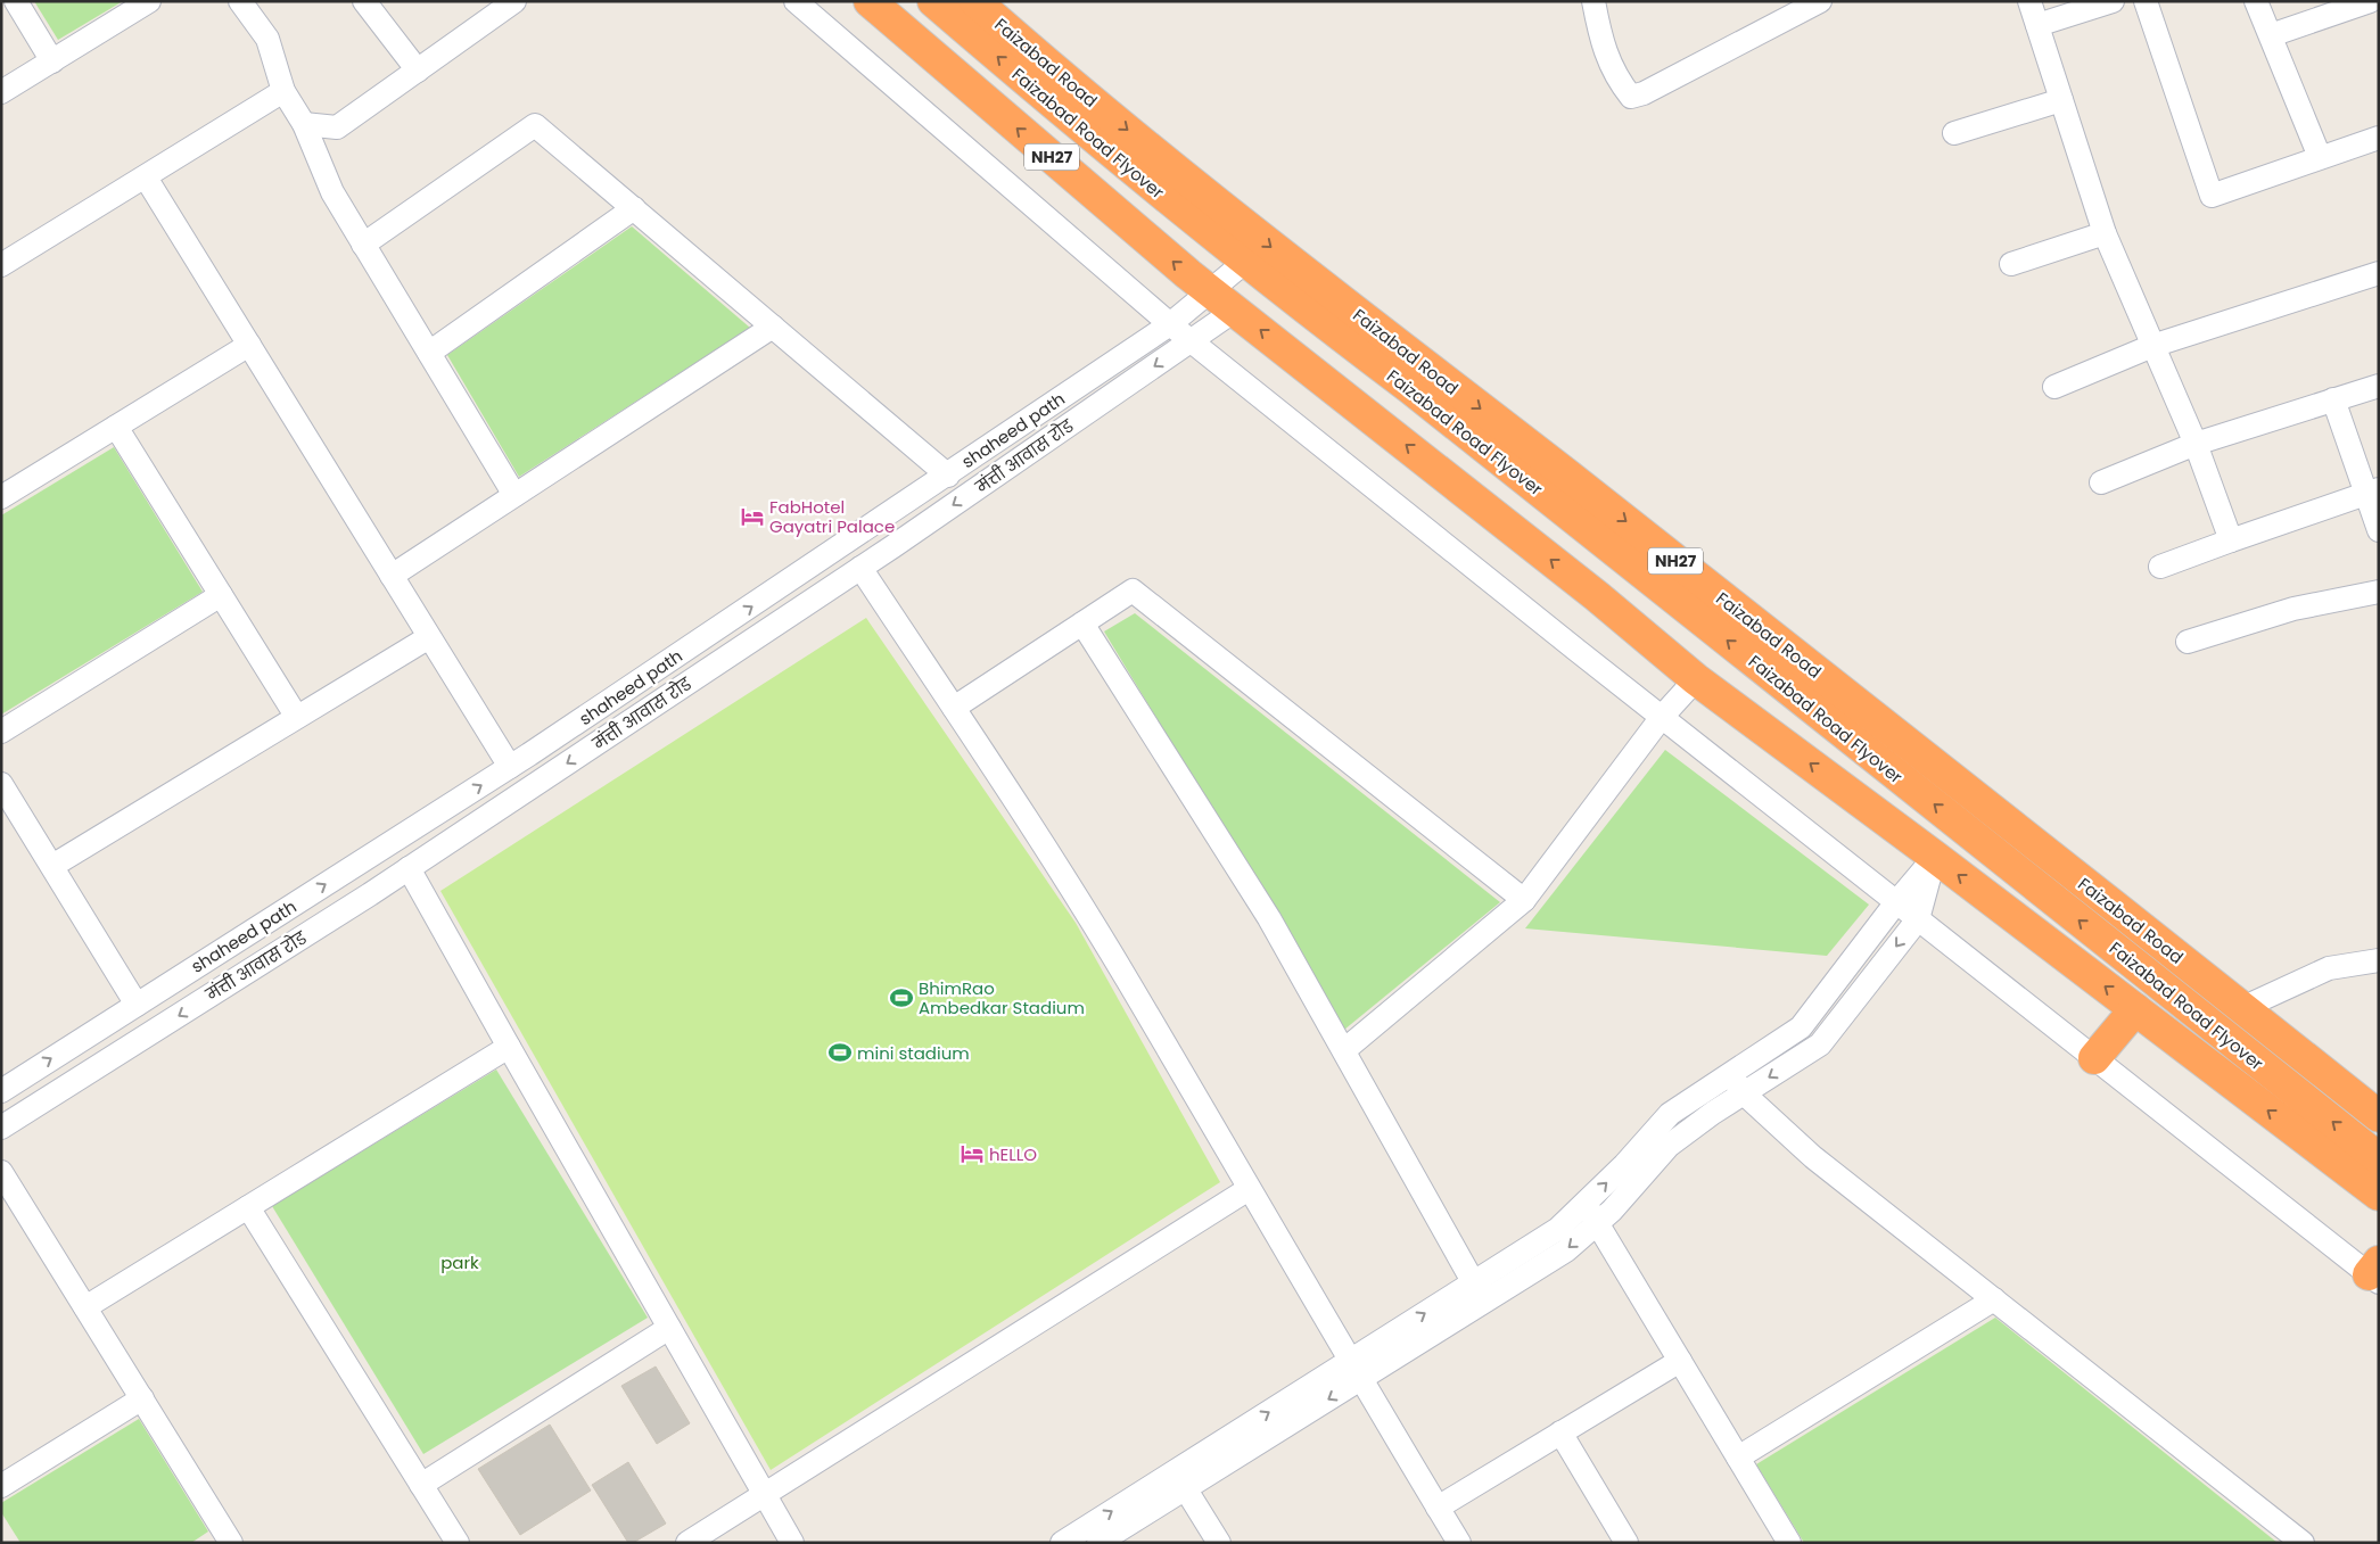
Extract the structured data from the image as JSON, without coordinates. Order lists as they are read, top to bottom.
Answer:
{
  "streets": {
    "highway": [
      "Faizabad Road",
      "Faizabad Road Flyover",
      "NH27",
      "मंत्ती आवास रोड"
    ],
    "street": ["shaheed path"]
  },
  "crossings": [
    ["Faizabad Road Flyover", "shaheed path"],
    ["Faizabad Road Flyover", "मंत्ती आवास रोड"],
    ["NH27", "shaheed path"],
    ["NH27", "मंत्ती आवास रोड"]
  ],
  "one_way": ["मंत्ती आवास रोड"],
  "parks": ["park"],
  "places": {
    "hotel": ["FabHotel Gayatri Palace", "hELLO"],
    "sports": ["BhimRao Ambedkar Stadium", "mini stadium"]
  }
}
